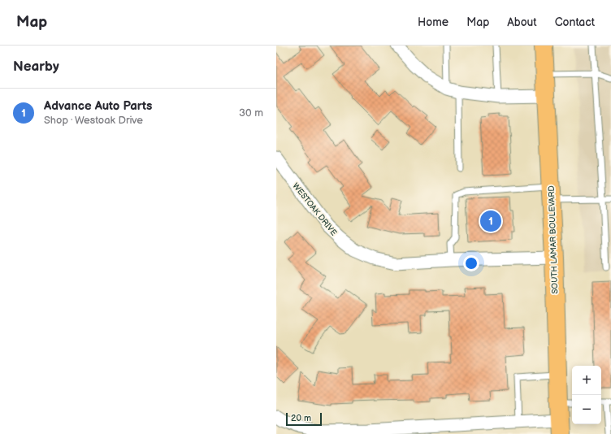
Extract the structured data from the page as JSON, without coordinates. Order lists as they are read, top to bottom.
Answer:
{
  "streets": {
    "main road": ["SOUTH LAMAR BOULEVARD"],
    "street": ["WESTOAK DRIVE"]
  },
  "crossings": [
    ["WESTOAK DRIVE", "SOUTH LAMAR BOULEVARD"]
  ],
  "scale_bar": "20 m",
  "page": {
    "header": "Map",
    "nav": [
      "Home",
      "Map",
      "About",
      "Contact"
    ],
    "heading": "Nearby",
    "list": [
      {
        "mark": "1",
        "name": "Advance Auto Parts",
        "note": "Shop · Westoak Drive",
        "value": "30 m"
      }
    ],
    "pins": "1",
    "map_buttons": ["+", "−"],
    "scale": "20 m"
  }
}
